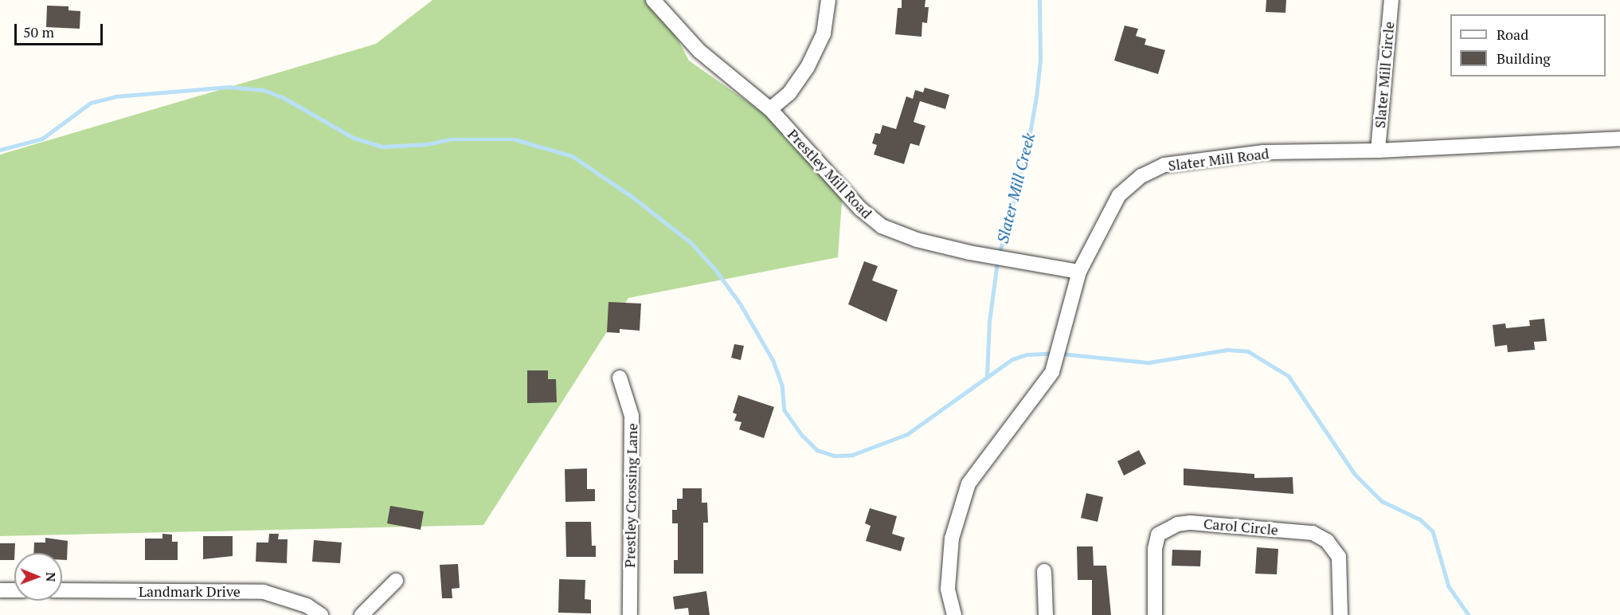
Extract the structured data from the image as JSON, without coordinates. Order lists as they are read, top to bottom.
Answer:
{
  "streets": {
    "street": [
      "Slater Mill Circle",
      "Slater Mill Road",
      "Prestley Mill Road",
      "Prestley Crossing Lane",
      "Carol Circle",
      "Landmark Drive"
    ]
  },
  "crossings": [
    ["Slater Mill Circle", "Slater Mill Road"],
    ["Slater Mill Road", "Prestley Mill Road"]
  ],
  "water": ["Slater Mill Creek"],
  "legend": ["Road", "Building"],
  "scale_bar": "50 m",
  "north": "right"
}
